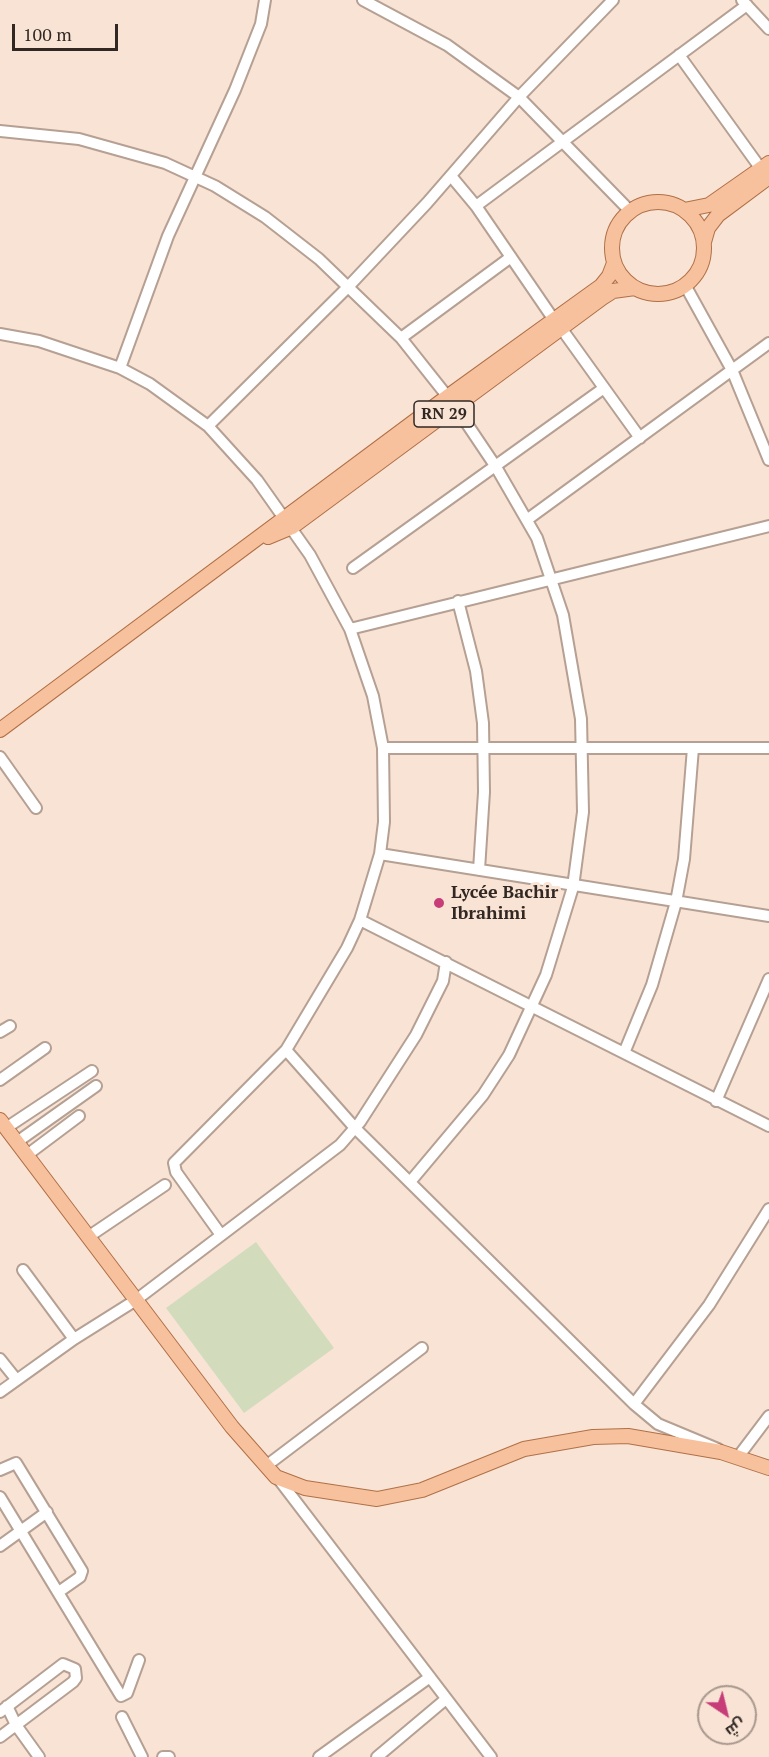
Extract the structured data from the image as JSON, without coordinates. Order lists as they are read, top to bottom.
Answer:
{
  "streets": {
    "main road": ["RN 29"]
  },
  "places": ["Lycée Bachir Ibrahimi"],
  "scale_bar": "100 m",
  "north": "bottom right"
}
